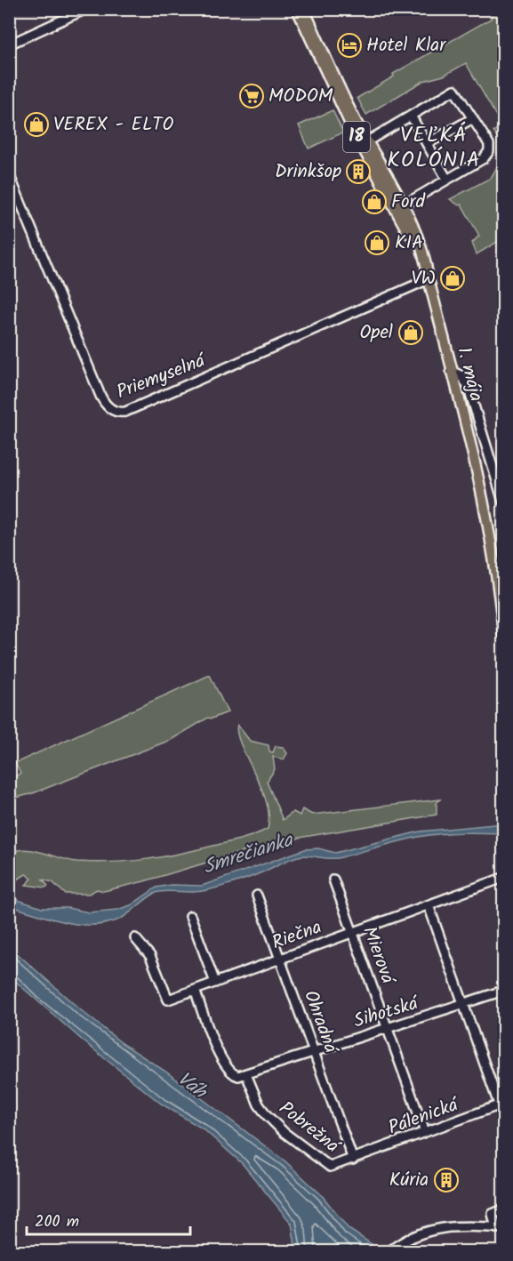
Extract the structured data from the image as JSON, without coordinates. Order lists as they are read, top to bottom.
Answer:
{
  "streets": {
    "main road": ["18", "1. mája"],
    "street": [
      "Priemyselná",
      "Riečna",
      "Mierová",
      "Sihotská",
      "Ohradná",
      "Pálenická",
      "Pobrežná"
    ]
  },
  "crossings": [
    ["1. mája", "Priemyselná"],
    ["Riečna", "Mierová"],
    ["Riečna", "Ohradná"],
    ["Mierová", "Sihotská"],
    ["Mierová", "Pálenická"],
    ["Sihotská", "Ohradná"],
    ["Sihotská", "Pobrežná"],
    ["Ohradná", "Pálenická"],
    ["Ohradná", "Pobrežná"],
    ["Pálenická", "Pobrežná"]
  ],
  "districts": ["VEĽKÁ KOLÓNIA"],
  "water": ["Smrečianka", "Váh"],
  "places": {
    "hotel": ["Hotel Klar"],
    "supermarket": ["MODOM"],
    "shop": [
      "VEREX - ELTO",
      "Ford",
      "KIA",
      "VW",
      "Opel"
    ],
    "building": ["Drinkšop", "Kúria"]
  },
  "scale_bar": "200 m"
}
